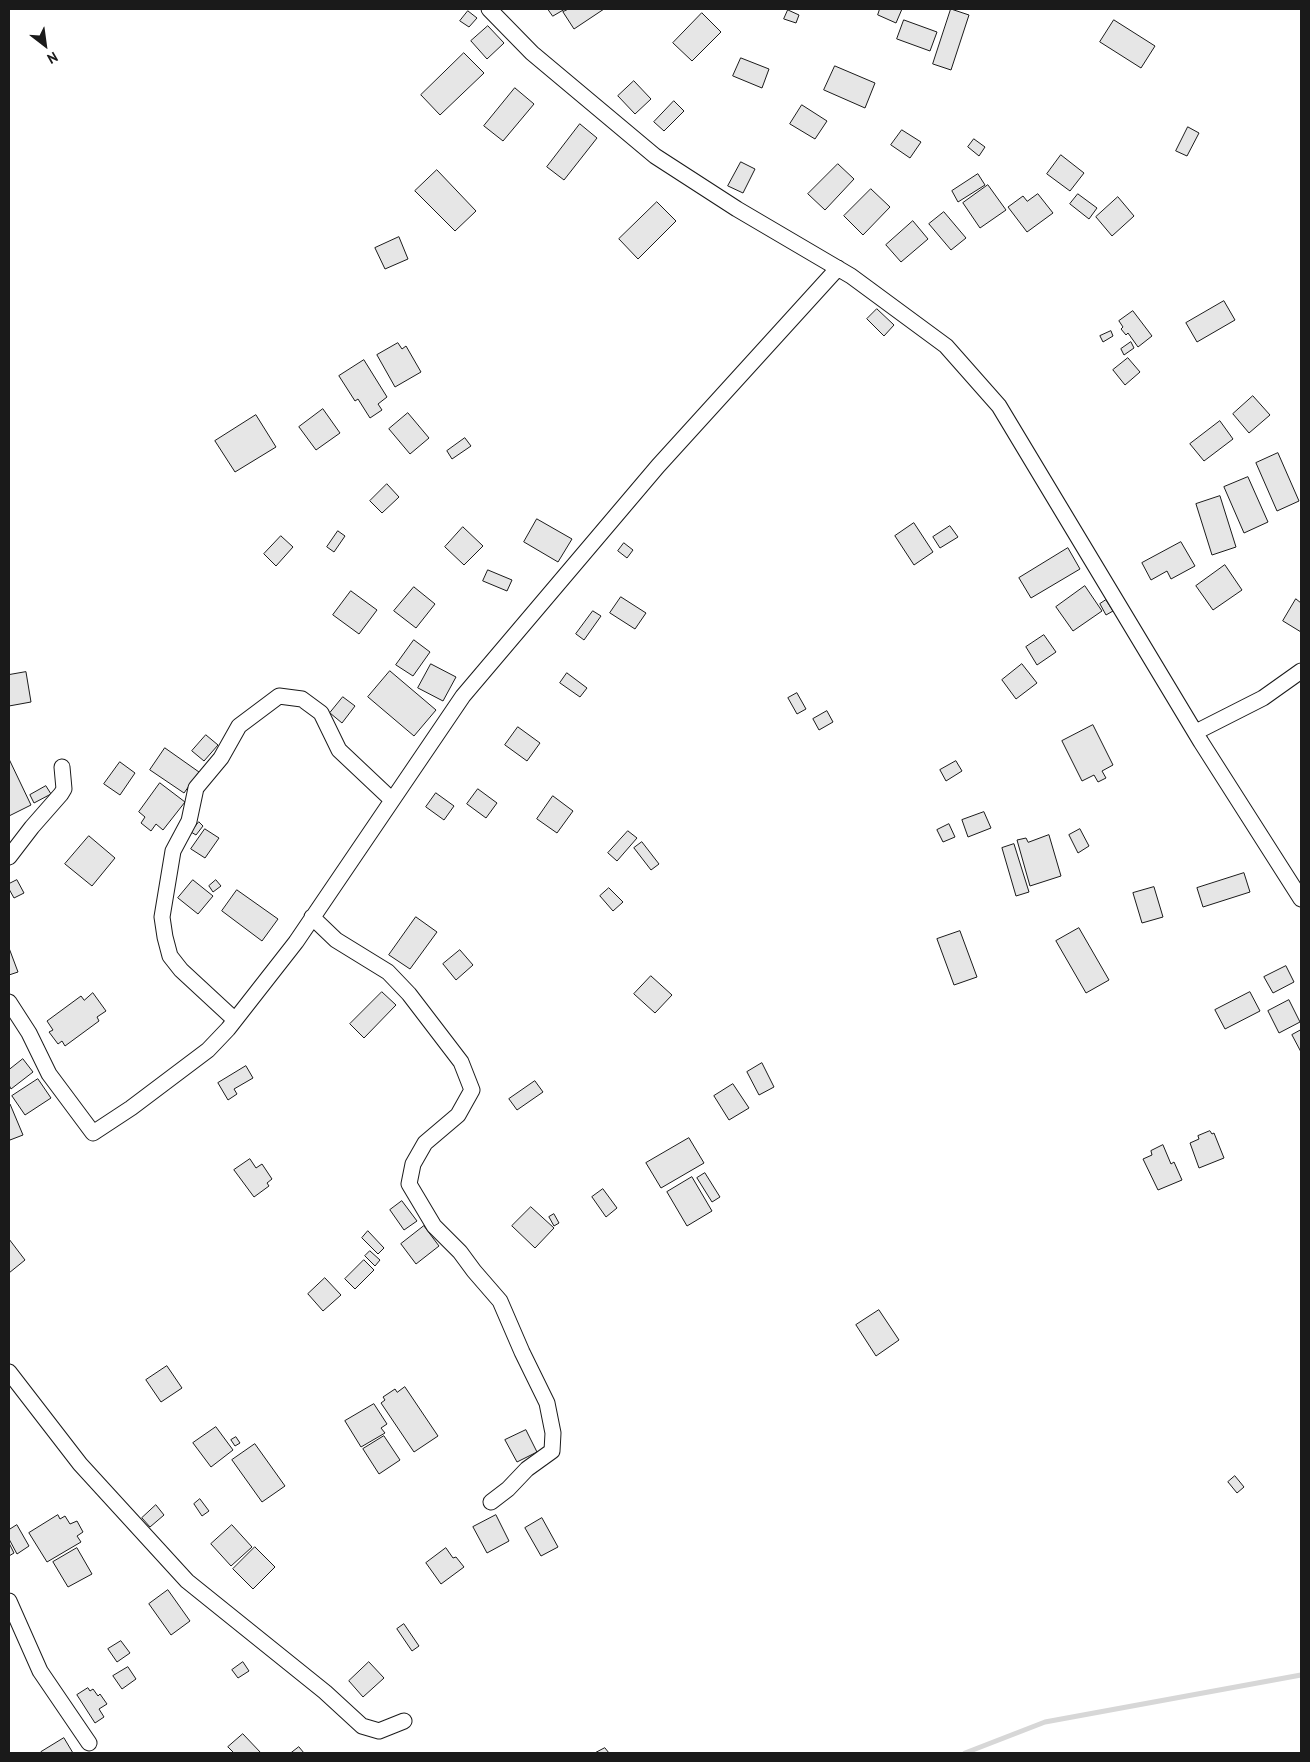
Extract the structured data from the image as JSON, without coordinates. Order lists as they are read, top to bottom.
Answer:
{
  "north": "bottom right"
}
